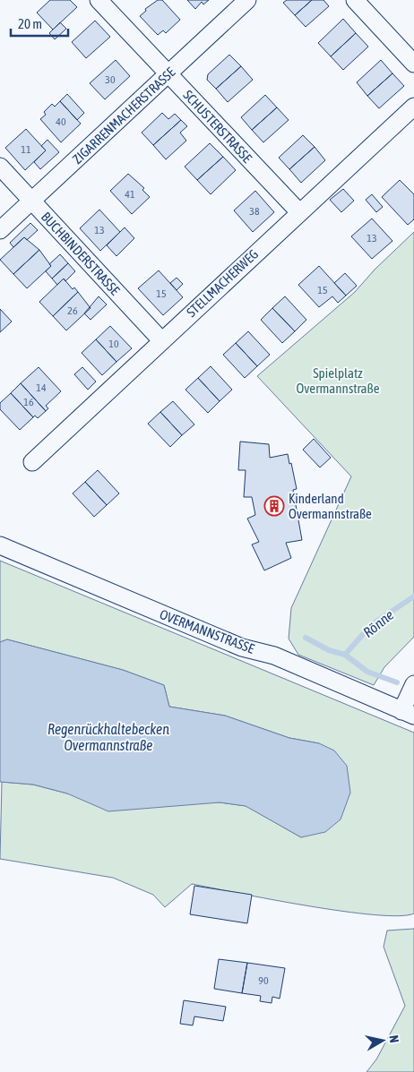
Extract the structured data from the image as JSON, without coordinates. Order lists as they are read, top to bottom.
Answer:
{
  "streets": {
    "street": [
      "ZIGARRENMACHERSTRASSE",
      "SCHUSTERSTRASSE",
      "BUCHBINDERSTRASSE",
      "STELLMACHERWEG",
      "OVERMANNSTRASSE"
    ]
  },
  "crossings": [
    ["ZIGARRENMACHERSTRASSE", "SCHUSTERSTRASSE"],
    ["ZIGARRENMACHERSTRASSE", "BUCHBINDERSTRASSE"],
    ["SCHUSTERSTRASSE", "STELLMACHERWEG"],
    ["BUCHBINDERSTRASSE", "STELLMACHERWEG"]
  ],
  "water": ["Rönne", "Regenrückhaltebecken Overmannstraße"],
  "parks": ["Spielplatz Overmannstraße"],
  "places": {
    "building": ["Kinderland Overmannstraße"]
  },
  "house_numbers": [
    "30",
    "40",
    "11",
    "41",
    "38",
    "13",
    "13",
    "15",
    "15",
    "26",
    "10",
    "14",
    "16",
    "90"
  ],
  "scale_bar": "20 m",
  "north": "right"
}
